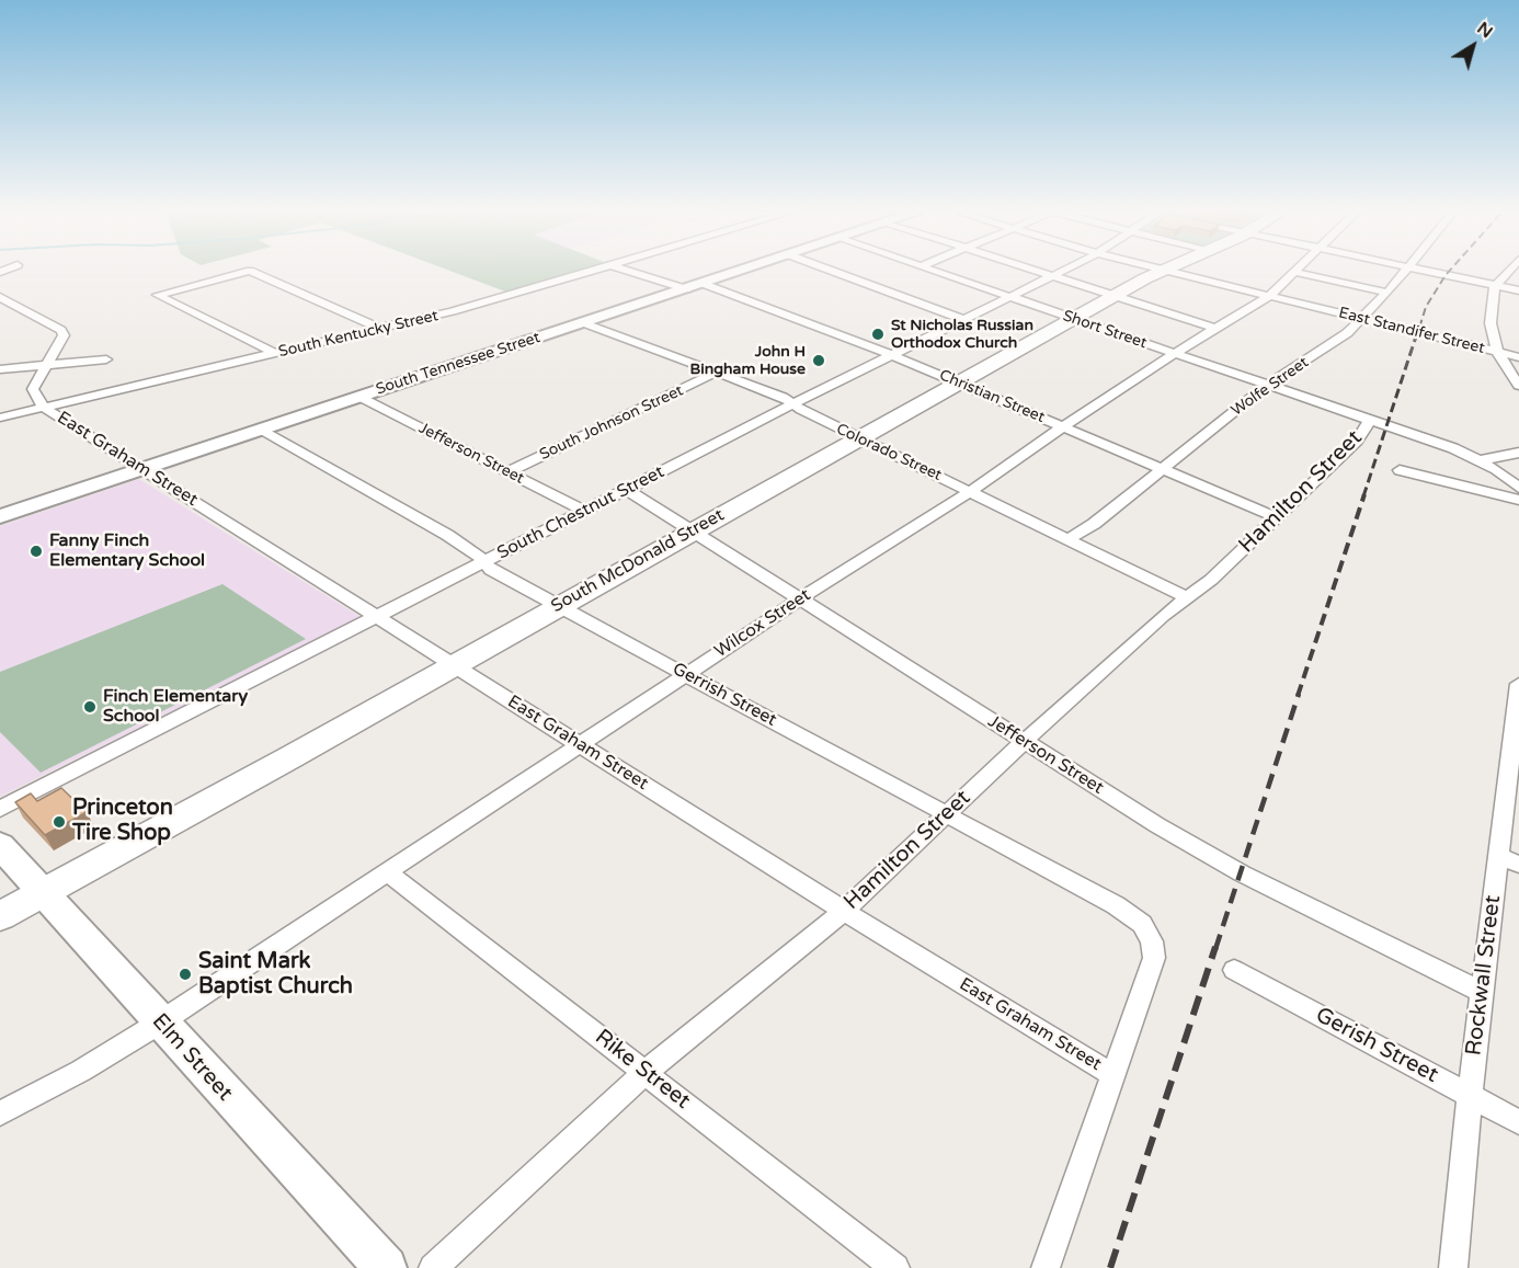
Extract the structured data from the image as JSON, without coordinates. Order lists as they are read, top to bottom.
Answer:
{
  "streets": {
    "main road": ["South McDonald Street"],
    "street": [
      "Short Street",
      "East Standifer Street",
      "South Kentucky Street",
      "South Tennessee Street",
      "Wolfe Street",
      "Christian Street",
      "South Johnson Street",
      "Colorado Street",
      "Jefferson Street",
      "East Graham Street",
      "Hamilton Street",
      "South Chestnut Street",
      "Wilcox Street",
      "Gerrish Street",
      "Rockwall Street",
      "Gerish Street",
      "Elm Street",
      "Rike Street"
    ]
  },
  "crossings": [
    ["Short Street", "Wolfe Street"],
    ["Short Street", "Hamilton Street"],
    ["Short Street", "South Chestnut Street"],
    ["Short Street", "South McDonald Street"],
    ["Short Street", "Wilcox Street"],
    ["East Standifer Street", "Wolfe Street"],
    ["East Standifer Street", "Wilcox Street"],
    ["South Kentucky Street", "East Graham Street"],
    ["South Tennessee Street", "Christian Street"],
    ["South Tennessee Street", "Colorado Street"],
    ["South Tennessee Street", "Jefferson Street"],
    ["South Tennessee Street", "East Graham Street"],
    ["South Tennessee Street", "Gerrish Street"],
    ["Wolfe Street", "Christian Street"],
    ["Wolfe Street", "Colorado Street"],
    ["Christian Street", "Hamilton Street"],
    ["Christian Street", "South Chestnut Street"],
    ["Christian Street", "South McDonald Street"],
    ["Christian Street", "Wilcox Street"],
    ["South Johnson Street", "Colorado Street"],
    ["South Johnson Street", "Jefferson Street"],
    ["Colorado Street", "Hamilton Street"],
    ["Colorado Street", "South Chestnut Street"],
    ["Colorado Street", "South McDonald Street"],
    ["Colorado Street", "Wilcox Street"],
    ["Jefferson Street", "Hamilton Street"],
    ["Jefferson Street", "South Chestnut Street"],
    ["Jefferson Street", "South McDonald Street"],
    ["Jefferson Street", "Wilcox Street"],
    ["Jefferson Street", "Rockwall Street"],
    ["East Graham Street", "Hamilton Street"],
    ["East Graham Street", "South Chestnut Street"],
    ["East Graham Street", "South McDonald Street"],
    ["East Graham Street", "Wilcox Street"],
    ["East Graham Street", "Gerrish Street"],
    ["Hamilton Street", "Gerrish Street"],
    ["Hamilton Street", "Rike Street"],
    ["South Chestnut Street", "Gerrish Street"],
    ["South McDonald Street", "Gerrish Street"],
    ["South McDonald Street", "Elm Street"],
    ["Wilcox Street", "Gerrish Street"],
    ["Wilcox Street", "Elm Street"],
    ["Wilcox Street", "Rike Street"],
    ["Rockwall Street", "Gerish Street"]
  ],
  "places": [
    "St Nicholas Russian Orthodox Church",
    "John H Bingham House",
    "Fanny Finch Elementary School",
    "Finch Elementary School",
    "Princeton Tire Shop",
    "Saint Mark Baptist Church"
  ],
  "north": "top right"
}
